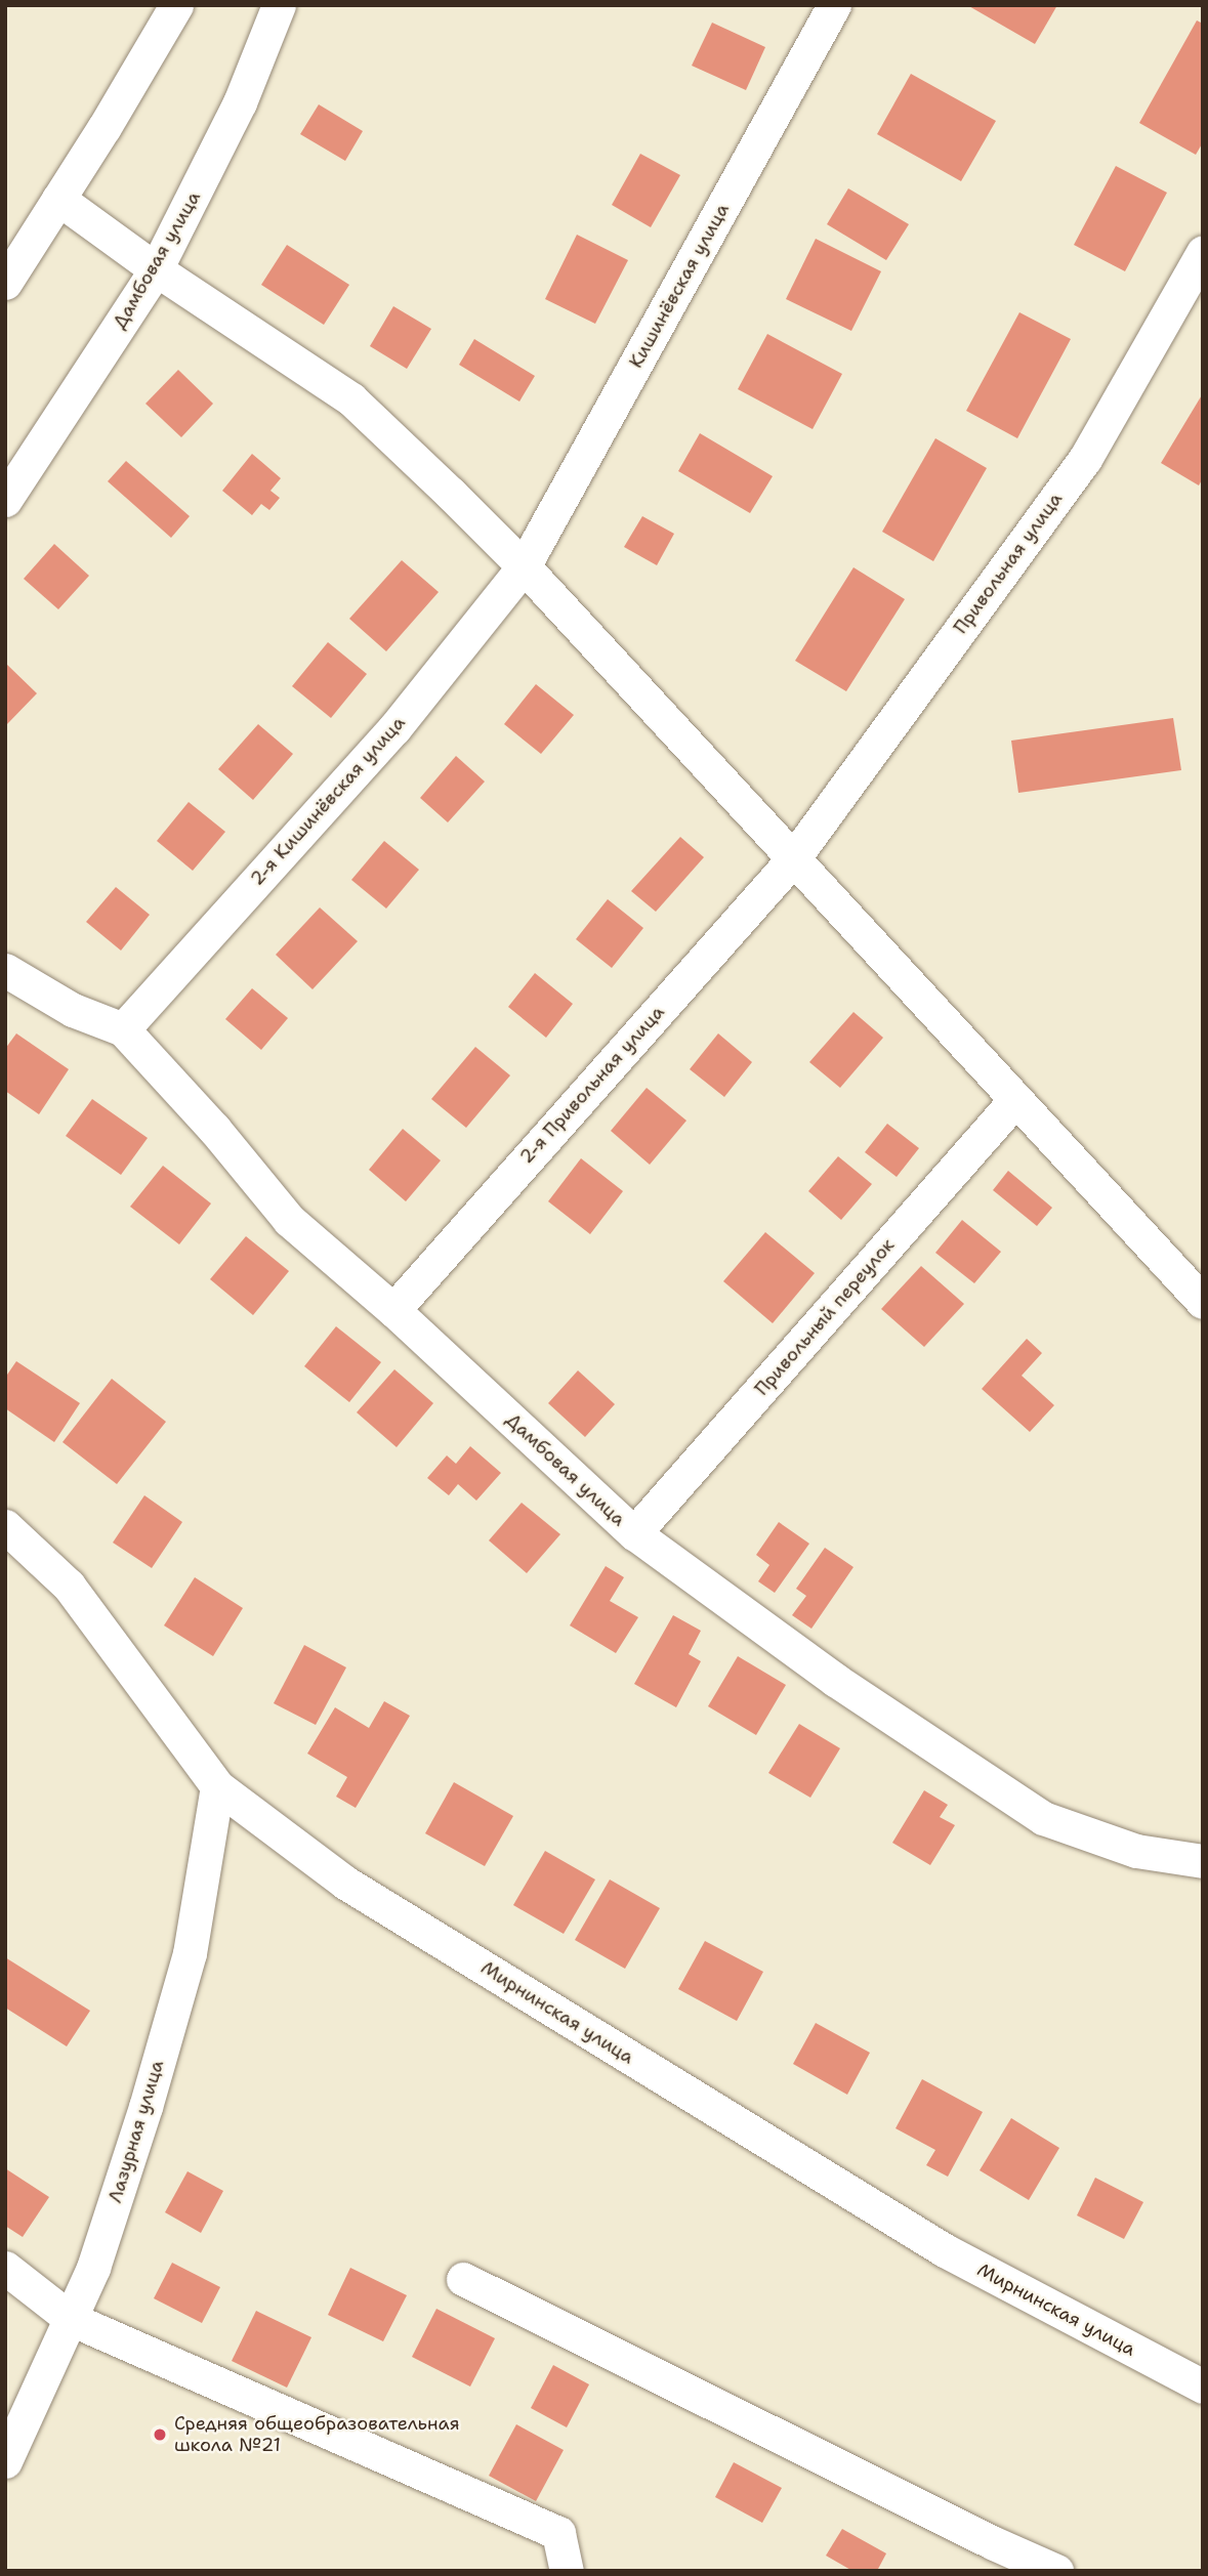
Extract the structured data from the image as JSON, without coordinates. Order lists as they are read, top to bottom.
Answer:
{
  "streets": {
    "street": [
      "Дамбовая улица",
      "Кишинёвская улица",
      "Привольная улица",
      "2-я Кишинёвская улица",
      "2-я Привольная улица",
      "Привольный переулок",
      "Мирнинская улица",
      "Лазурная улица"
    ]
  },
  "crossings": [
    ["Дамбовая улица", "2-я Кишинёвская улица"],
    ["Дамбовая улица", "2-я Привольная улица"],
    ["Дамбовая улица", "Привольный переулок"],
    ["Кишинёвская улица", "2-я Кишинёвская улица"],
    ["Привольная улица", "2-я Привольная улица"],
    ["Мирнинская улица", "Лазурная улица"]
  ],
  "places": ["Средняя общеобразовательная школа №21"]
}
